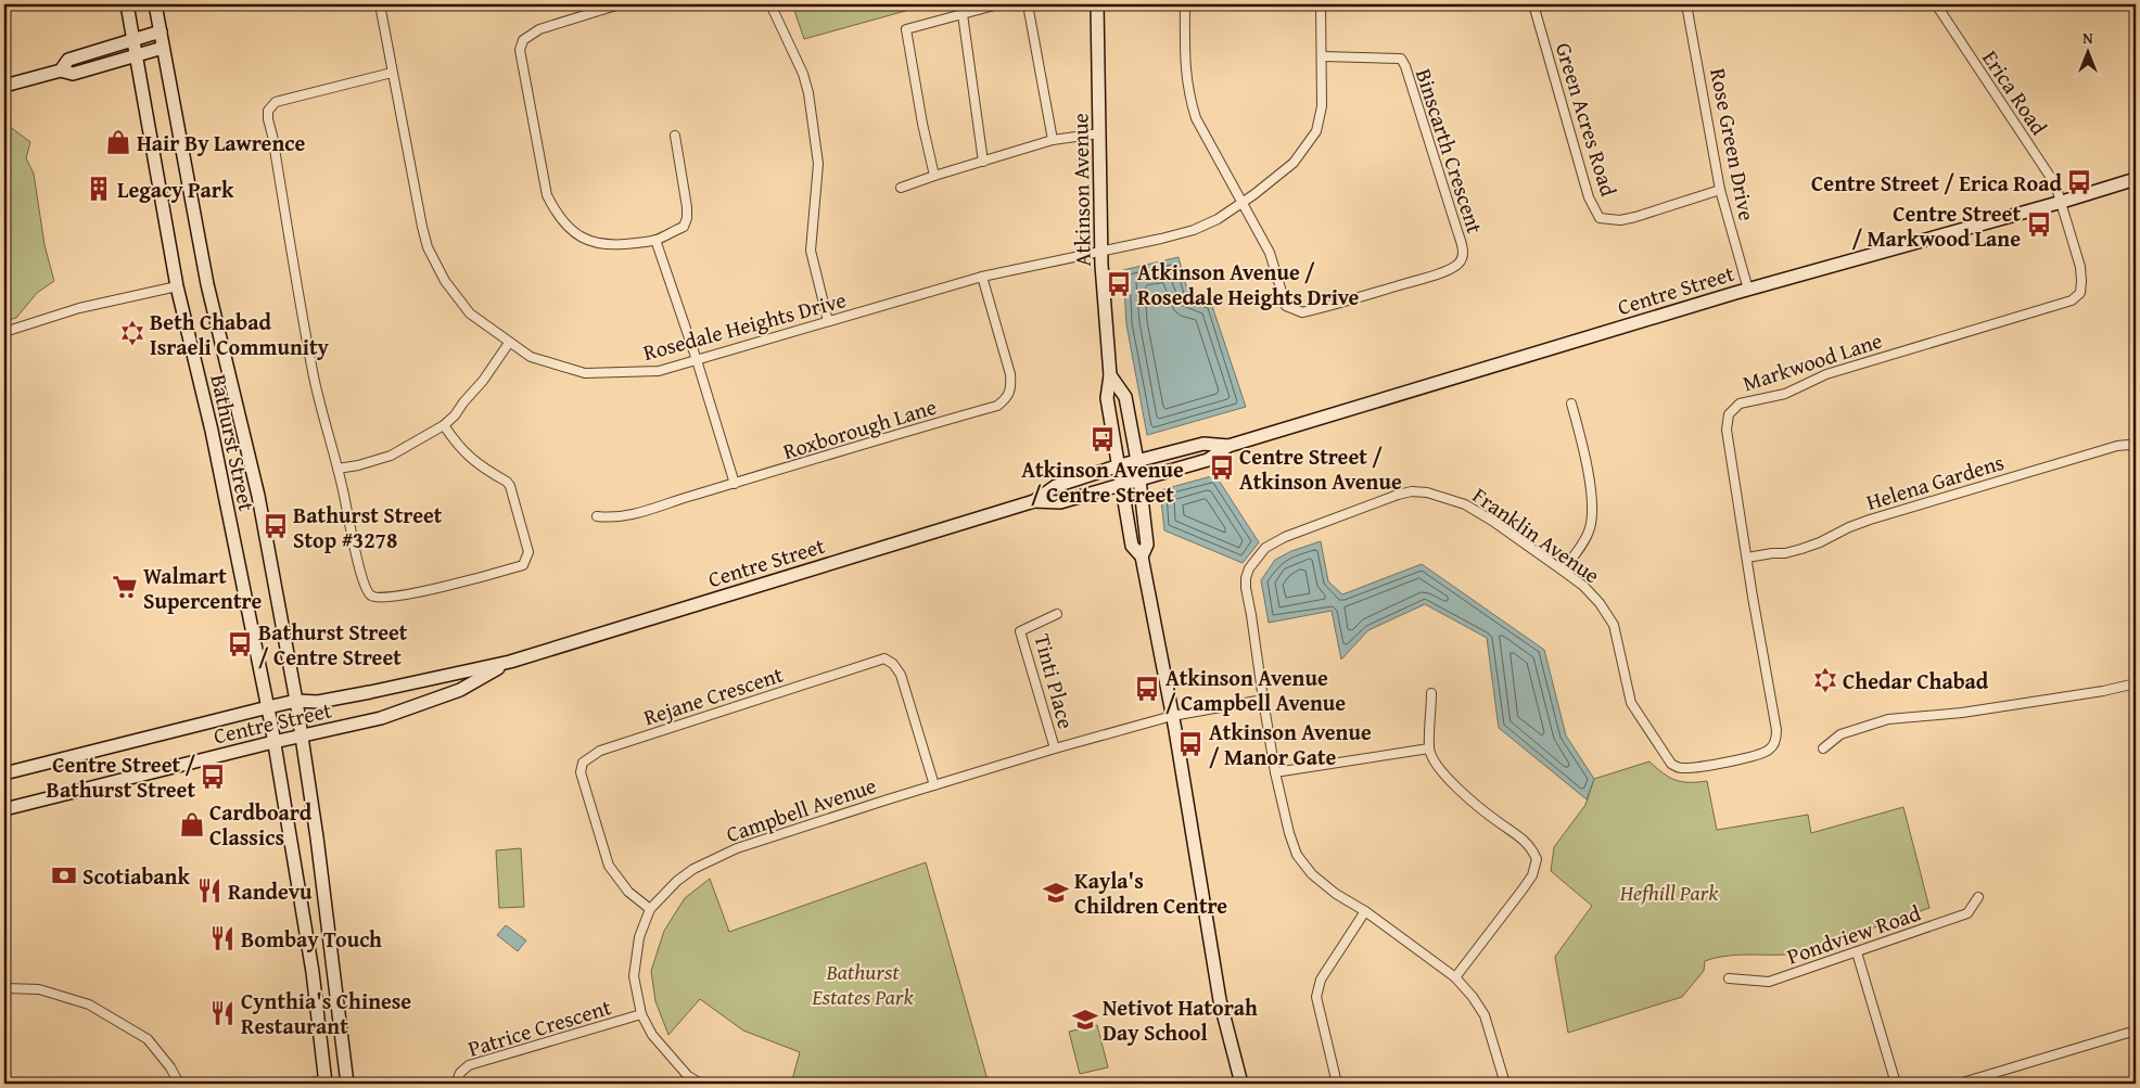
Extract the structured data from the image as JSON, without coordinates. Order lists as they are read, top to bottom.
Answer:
{
  "streets": {
    "main road": ["Atkinson Avenue", "Centre Street", "Bathurst Street"],
    "street": [
      "Erica Road",
      "Green Acres Road",
      "Rose Green Drive",
      "Binscarth Crescent",
      "Rosedale Heights Drive",
      "Markwood Lane",
      "Roxborough Lane",
      "Helena Gardens",
      "Franklin Avenue",
      "Tinti Place",
      "Rejane Crescent",
      "Campbell Avenue",
      "Pondview Road",
      "Patrice Crescent"
    ]
  },
  "crossings": [
    ["Erica Road", "Centre Street"],
    ["Erica Road", "Markwood Lane"],
    ["Green Acres Road", "Rose Green Drive"],
    ["Rose Green Drive", "Centre Street"],
    ["Binscarth Crescent", "Rosedale Heights Drive"],
    ["Atkinson Avenue", "Centre Street"],
    ["Atkinson Avenue", "Rosedale Heights Drive"],
    ["Atkinson Avenue", "Campbell Avenue"],
    ["Centre Street", "Markwood Lane"],
    ["Centre Street", "Bathurst Street"],
    ["Rosedale Heights Drive", "Roxborough Lane"],
    ["Markwood Lane", "Helena Gardens"],
    ["Markwood Lane", "Franklin Avenue"],
    ["Franklin Avenue", "Campbell Avenue"],
    ["Tinti Place", "Campbell Avenue"],
    ["Rejane Crescent", "Campbell Avenue"],
    ["Campbell Avenue", "Patrice Crescent"]
  ],
  "parks": ["Hefhill Park", "Bathurst Estates Park"],
  "places": {
    "shop": ["Hair By Lawrence", "Cardboard Classics"],
    "bus stop": [
      "Centre Street / Erica Road",
      "Centre Street / Markwood Lane",
      "Atkinson Avenue / Rosedale Heights Drive",
      "Atkinson Avenue / Centre Street",
      "Centre Street / Atkinson Avenue",
      "Bathurst Street Stop #3278",
      "Bathurst Street / Centre Street",
      "Atkinson Avenue / Campbell Avenue",
      "Atkinson Avenue / Manor Gate",
      "Centre Street / Bathurst Street"
    ],
    "building": ["Legacy Park"],
    "synagogue": ["Beth Chabad Israeli Community", "Chedar Chabad"],
    "supermarket": ["Walmart Supercentre"],
    "bank": ["Scotiabank"],
    "restaurant": ["Randevu", "Bombay Touch", "Cynthia's Chinese Restaurant"],
    "school or university": ["Kayla's Children Centre", "Netivot Hatorah Day School"]
  },
  "north": "top"
}
